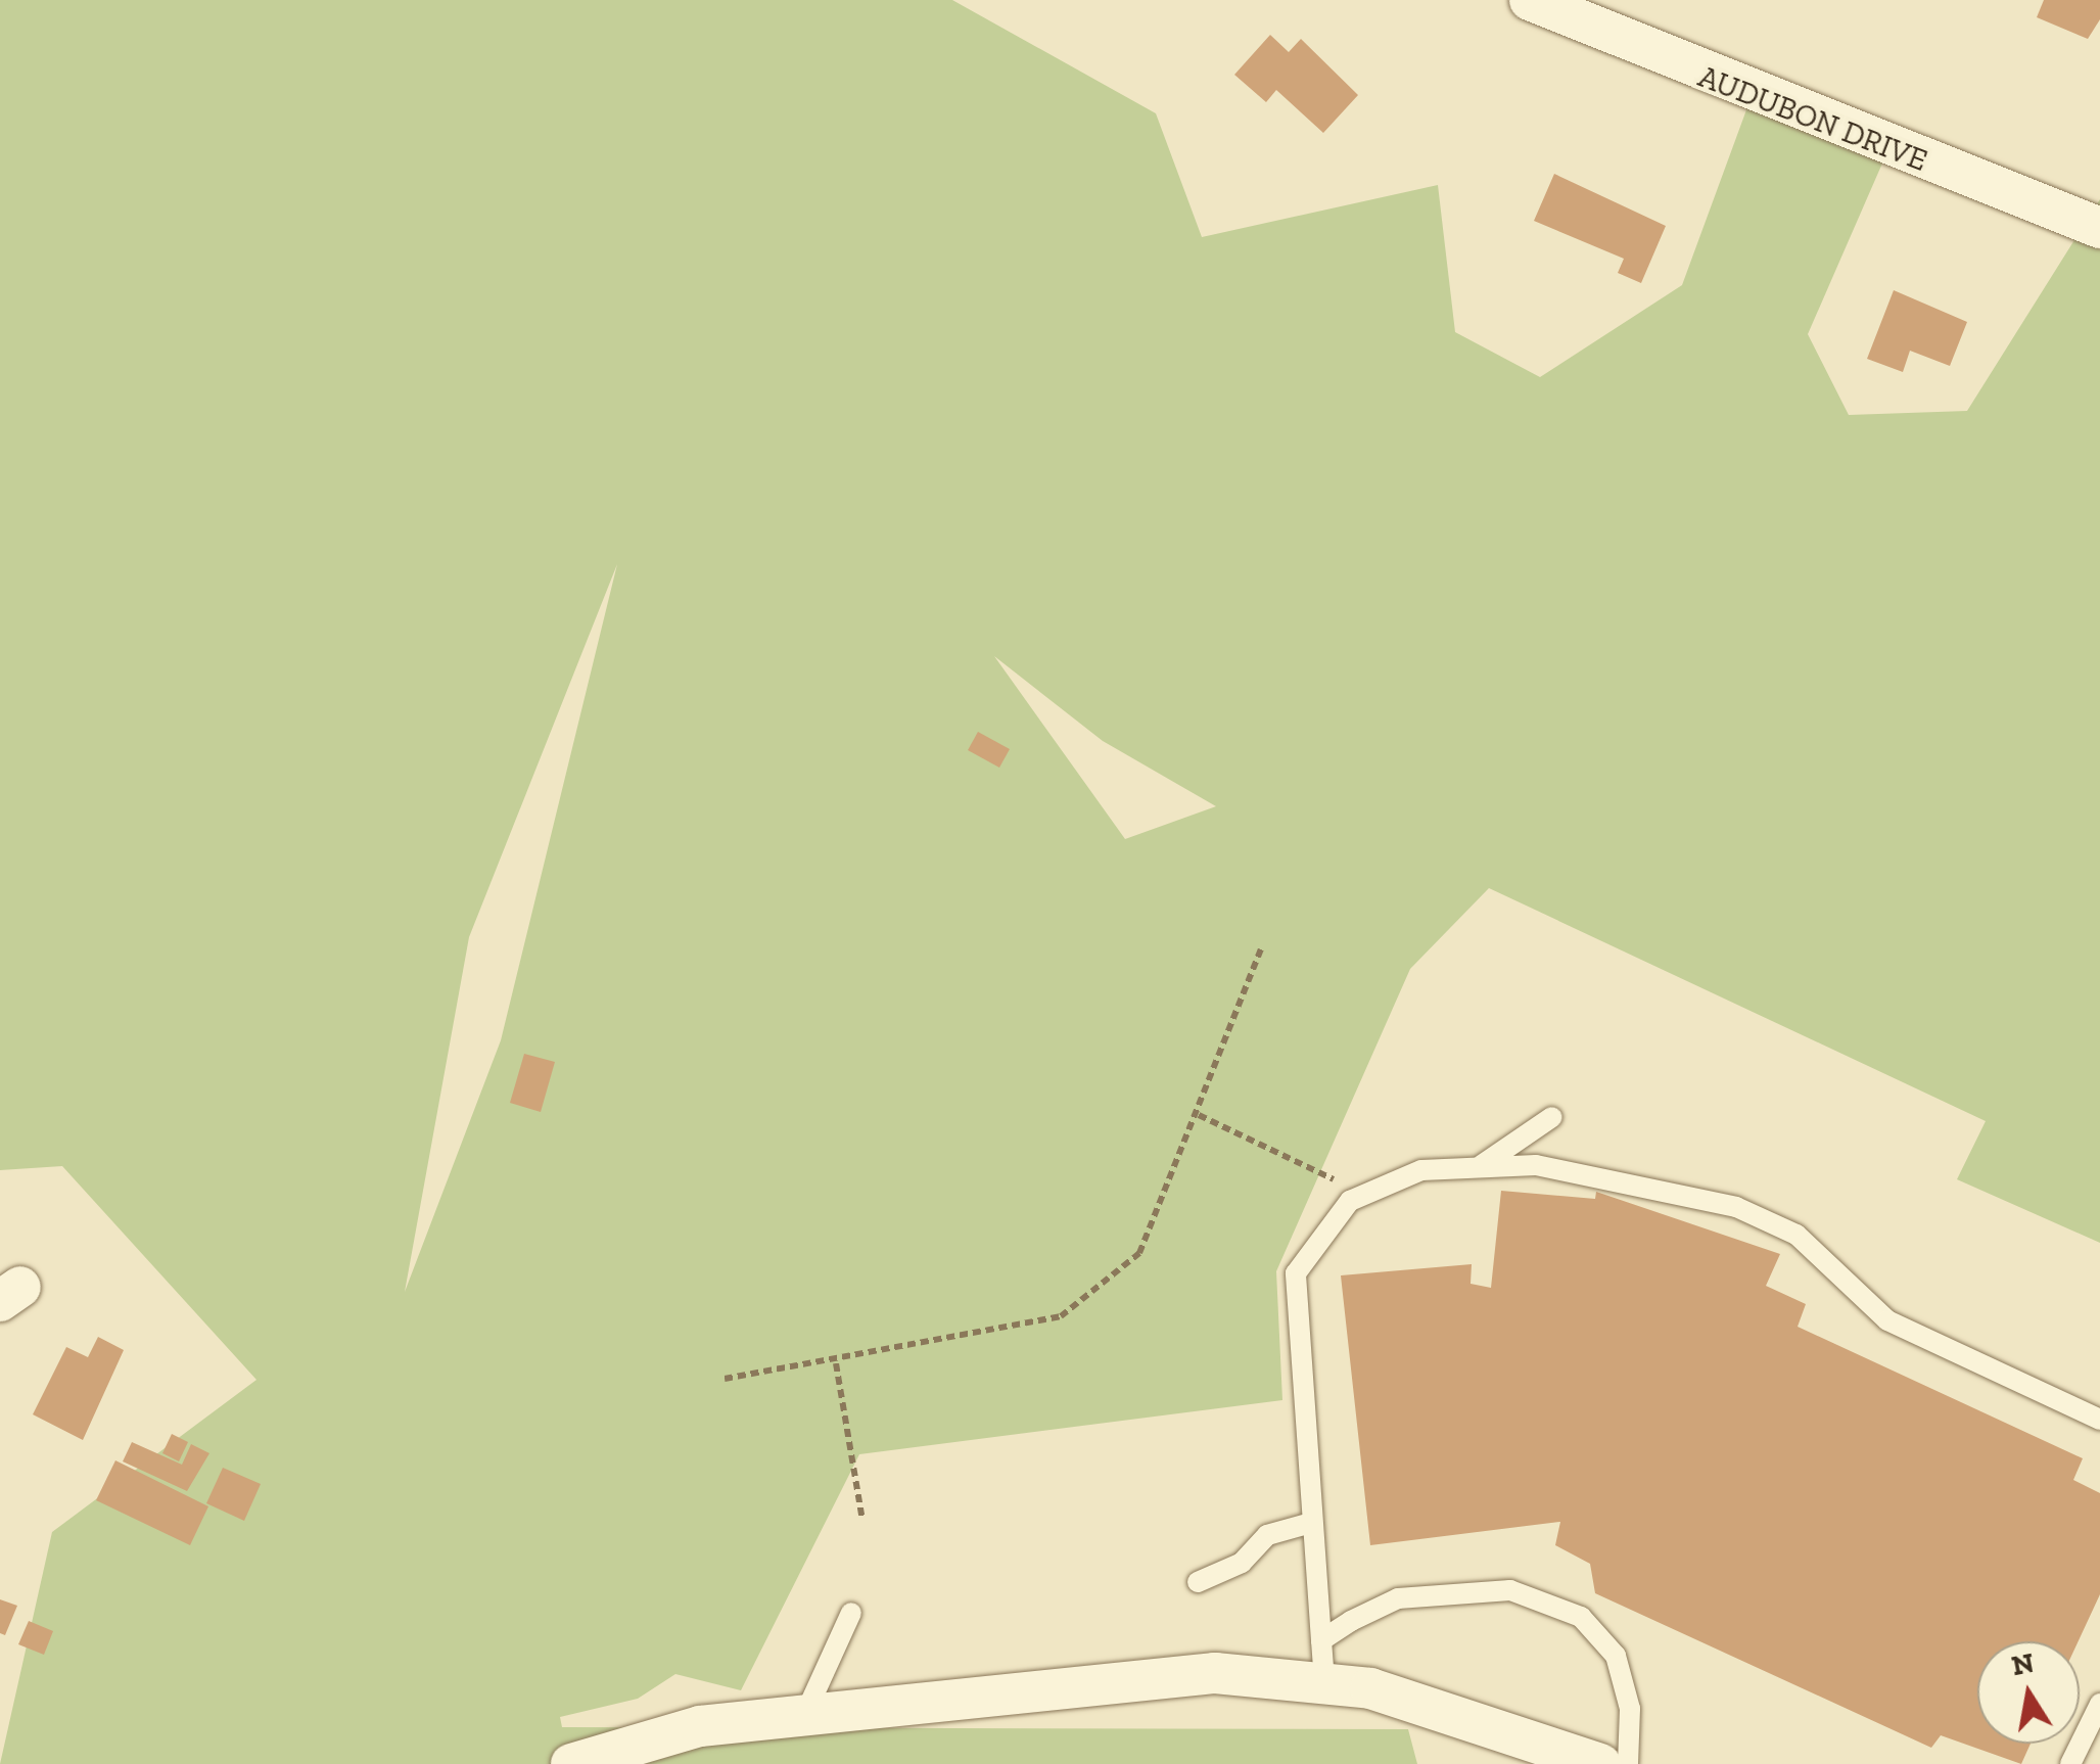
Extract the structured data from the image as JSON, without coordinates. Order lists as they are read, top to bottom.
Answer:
{
  "streets": {
    "street": ["AUDUBON DRIVE"]
  },
  "north": "top"
}
